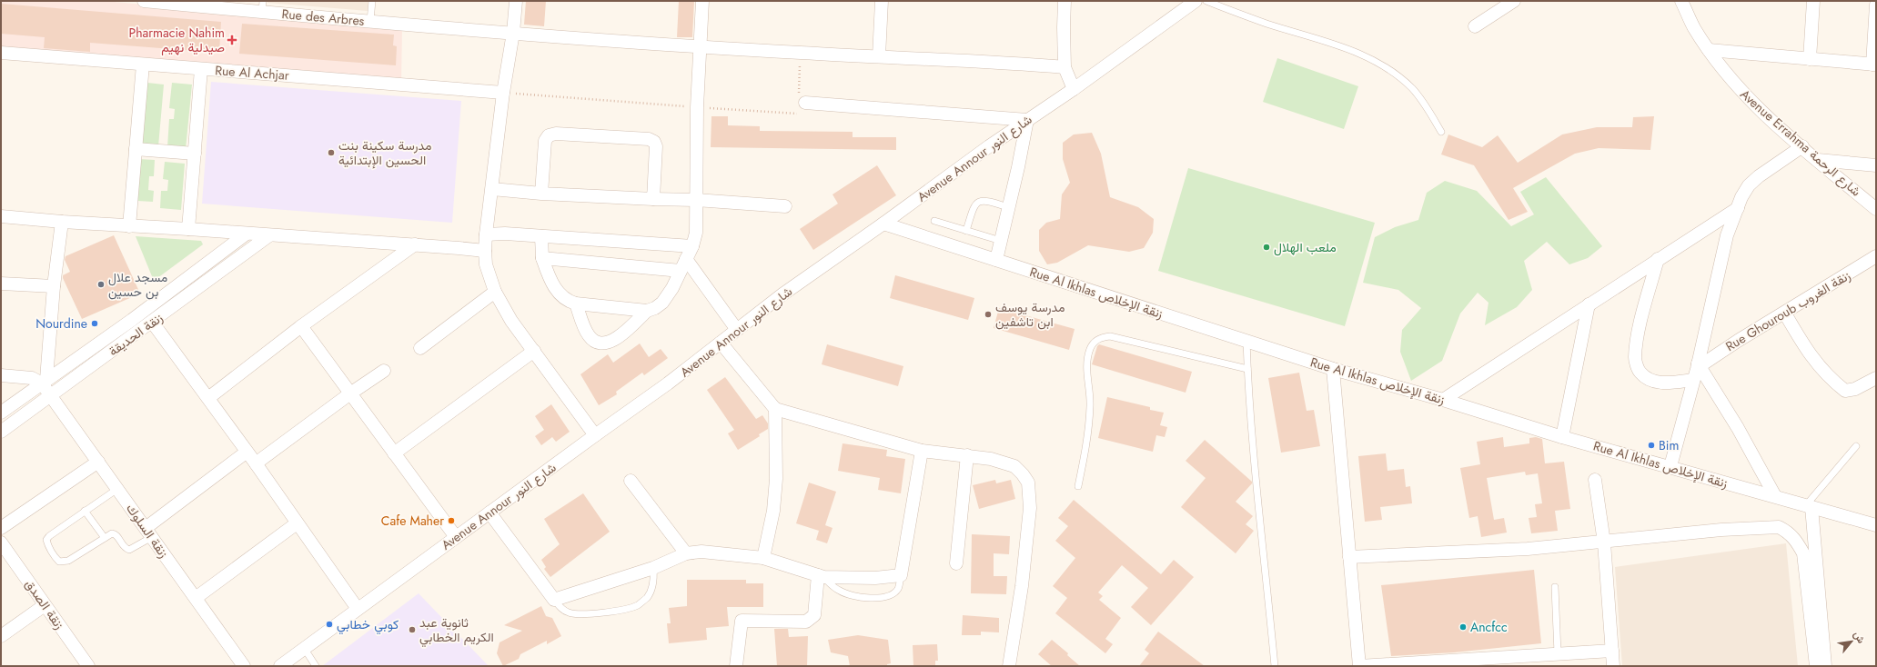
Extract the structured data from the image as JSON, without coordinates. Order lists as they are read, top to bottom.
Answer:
{
  "streets": {
    "street": [
      "Rue des Arbres",
      "Rue Al Achjar",
      "Avenue Errahma شارع الرحمة",
      "Avenue Annour شارع النور",
      "Rue Al Ikhlas زنقة الإخلاص",
      "Rue Ghouroub زنقة الغروب",
      "زنقة الحديقة",
      "زنقة السلوك",
      "زنقة الصدق"
    ]
  },
  "crossings": [
    ["Avenue Annour شارع النور", "Rue Al Ikhlas زنقة الإخلاص"],
    ["زنقة الحديقة", "زنقة السلوك"]
  ],
  "places": {
    "health": ["Pharmacie Nahim صيدلية نهيم"],
    "other": [
      "مدرسة سكينة بنت الحسين الإبتدائية",
      "ملعب الهلال",
      "مسجد علال بن حسين",
      "مدرسة يوسف ابن تاشفين",
      "Nourdine",
      "Bim",
      "Cafe Maher",
      "كوبي خطابي",
      "Ancfcc",
      "ثانوية عبد الكريم الخطابي"
    ]
  },
  "north": "top right"
}
